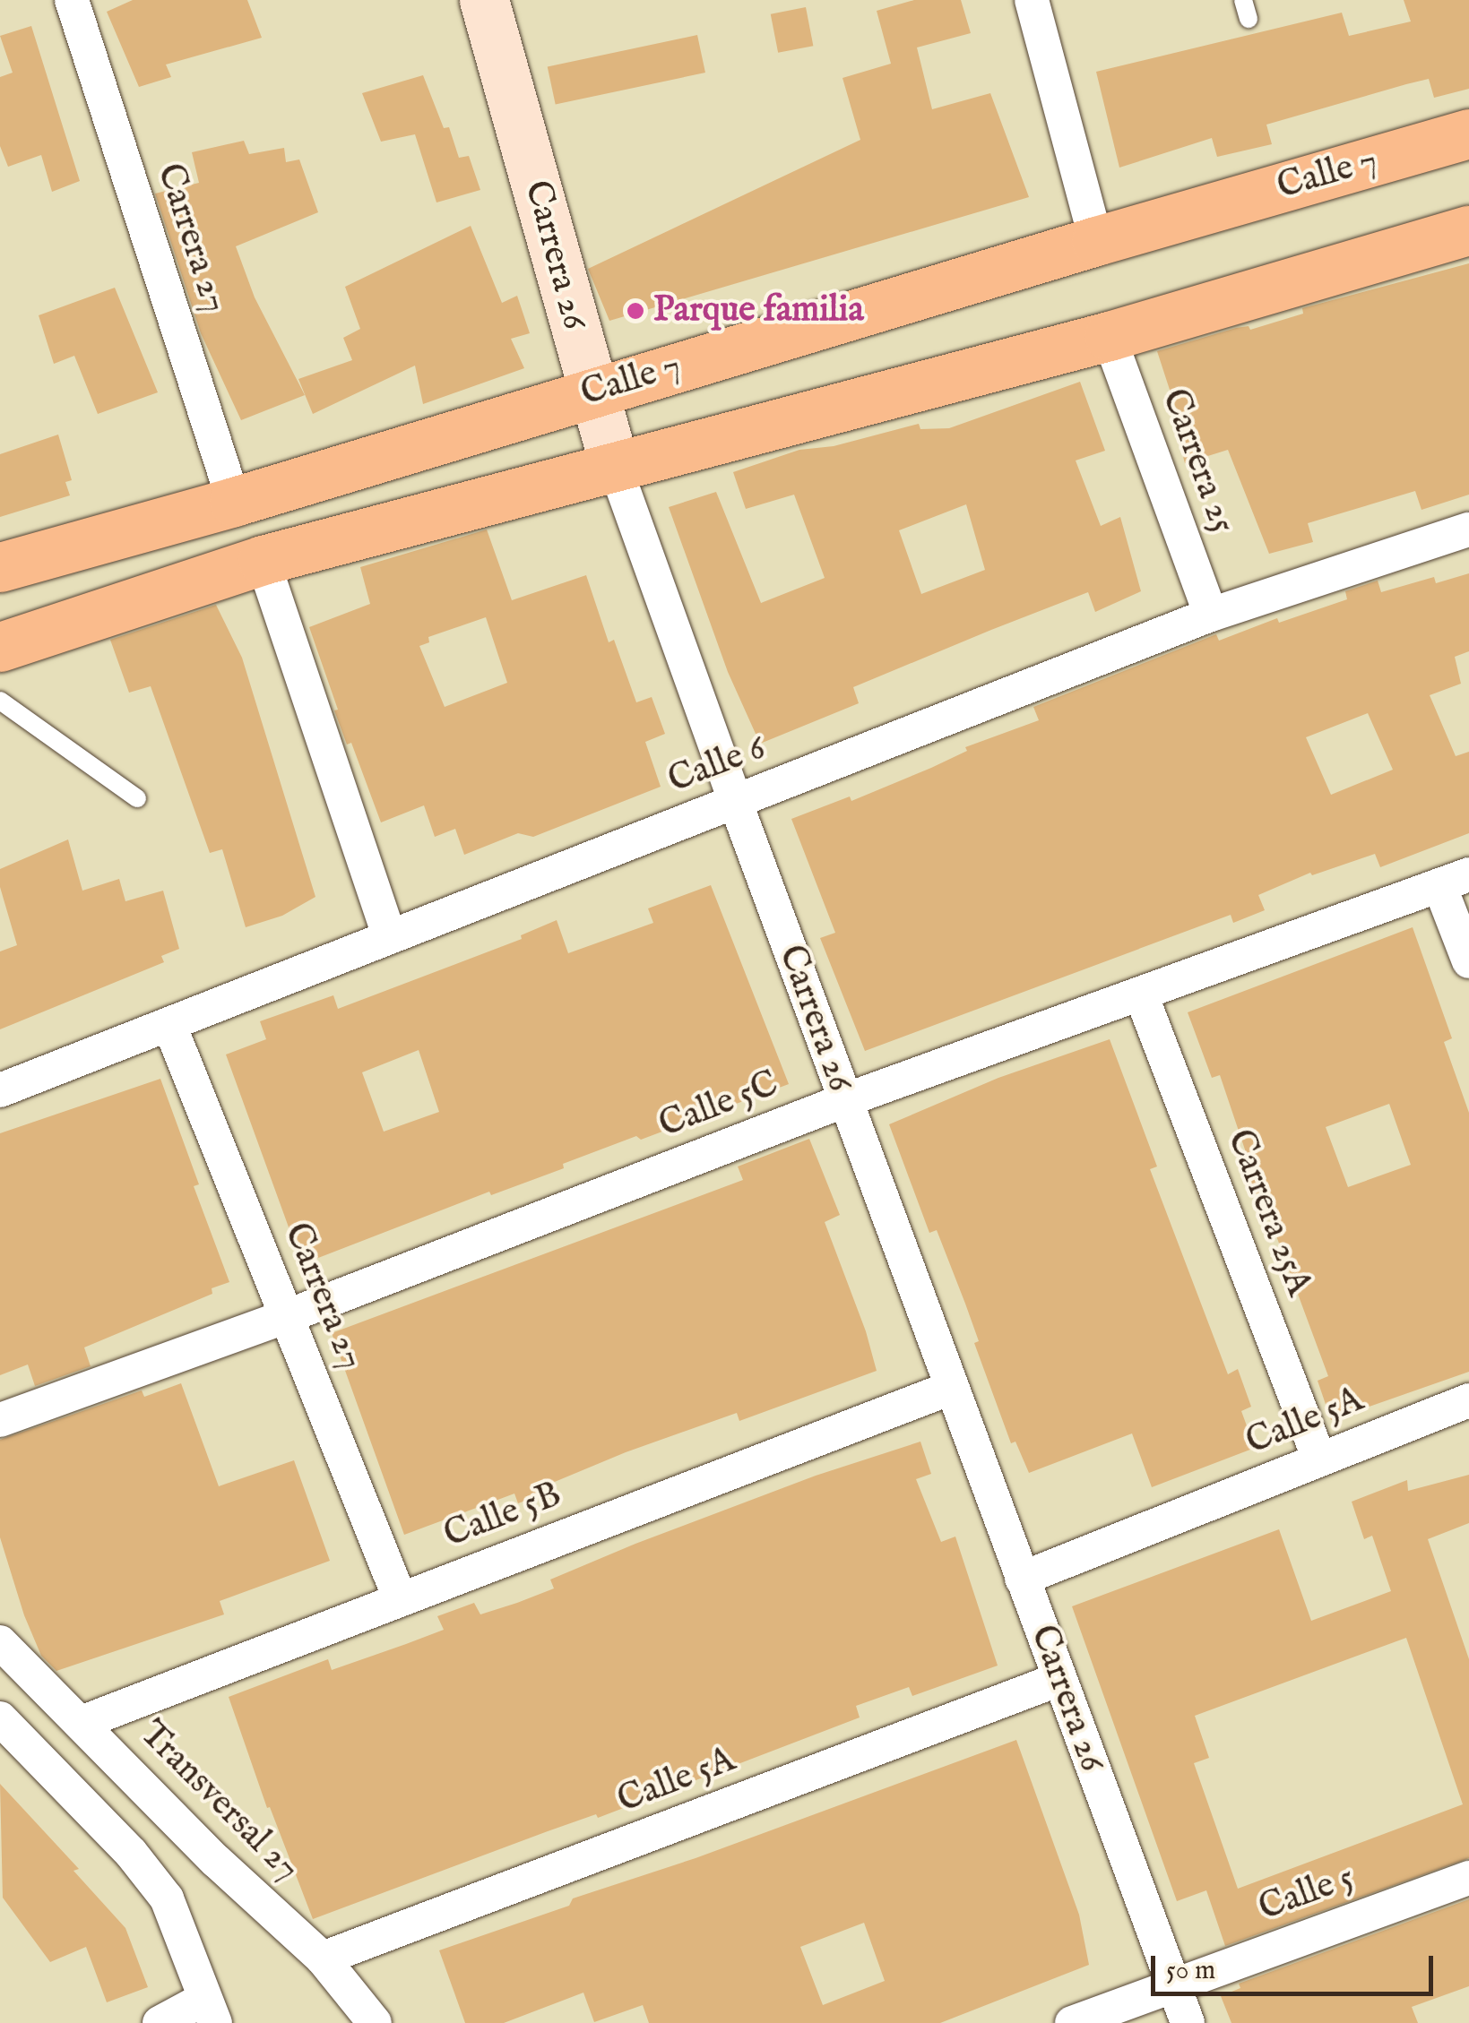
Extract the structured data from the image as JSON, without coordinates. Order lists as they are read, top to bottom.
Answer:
{
  "streets": {
    "main road": ["Calle 7"],
    "street": [
      "Carrera 27",
      "Carrera 26",
      "Carrera 25",
      "Calle 6",
      "Calle 5C",
      "Carrera 25A",
      "Calle 5A",
      "Calle 5B",
      "Transversal 27",
      "Calle 5"
    ]
  },
  "crossings": [
    ["Calle 7", "Carrera 27"],
    ["Calle 7", "Carrera 26"],
    ["Calle 7", "Carrera 25"],
    ["Carrera 27", "Calle 6"],
    ["Carrera 27", "Calle 5C"],
    ["Carrera 27", "Calle 5B"],
    ["Carrera 26", "Calle 6"],
    ["Carrera 26", "Calle 5C"],
    ["Carrera 26", "Calle 5A"],
    ["Carrera 26", "Calle 5B"],
    ["Carrera 26", "Calle 5"],
    ["Carrera 25", "Calle 6"],
    ["Calle 5C", "Carrera 25A"],
    ["Carrera 25A", "Calle 5A"],
    ["Calle 5A", "Transversal 27"],
    ["Calle 5B", "Transversal 27"]
  ],
  "places": ["Parque familia"],
  "scale_bar": "50 m"
}
